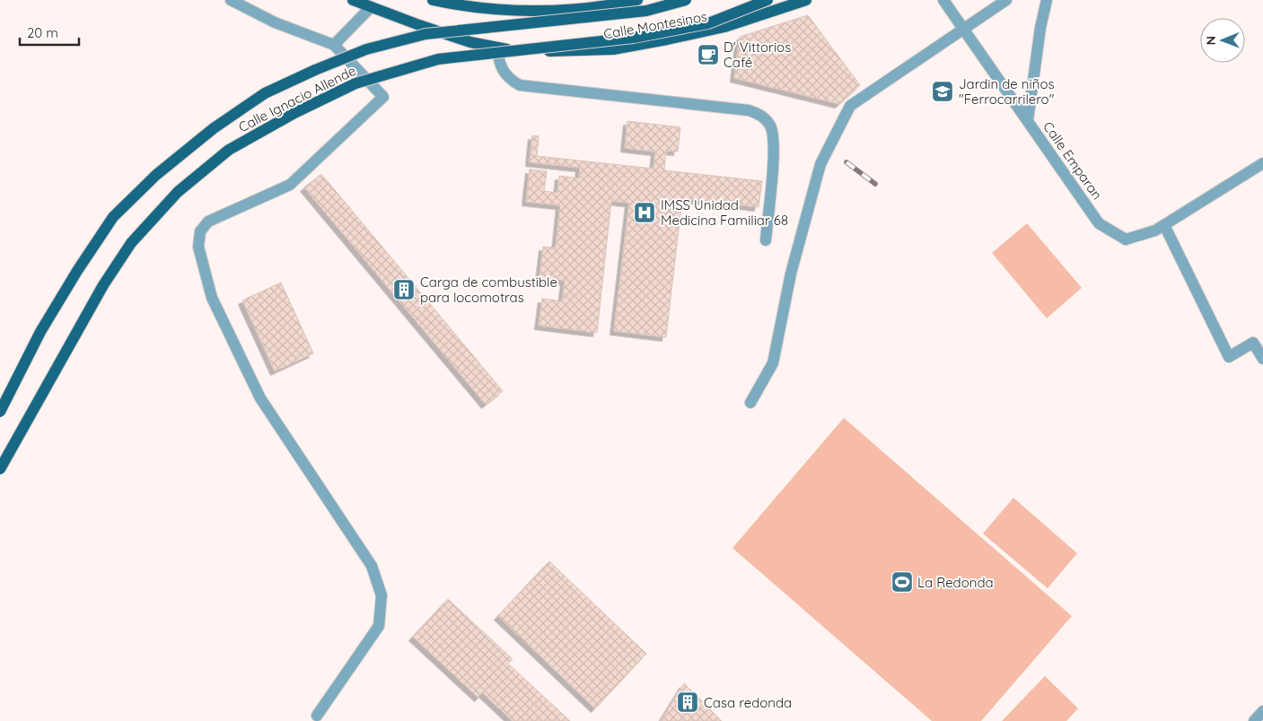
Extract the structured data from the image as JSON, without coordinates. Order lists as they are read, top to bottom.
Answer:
{
  "streets": {
    "main road": ["Calle Montesinos", "Calle Ignacio Allende"],
    "street": ["Calle Emparan"]
  },
  "places": {
    "cafe": ["D' Vittorios Café"],
    "school or university": ["Jardin de niños \"Ferrocarrilero\""],
    "hospital": ["IMSS Unidad Medicina Familiar 68"],
    "building": ["Carga de combustible para locomotras", "Casa redonda"],
    "sports": ["La Redonda"]
  },
  "scale_bar": "20 m",
  "north": "left"
}
